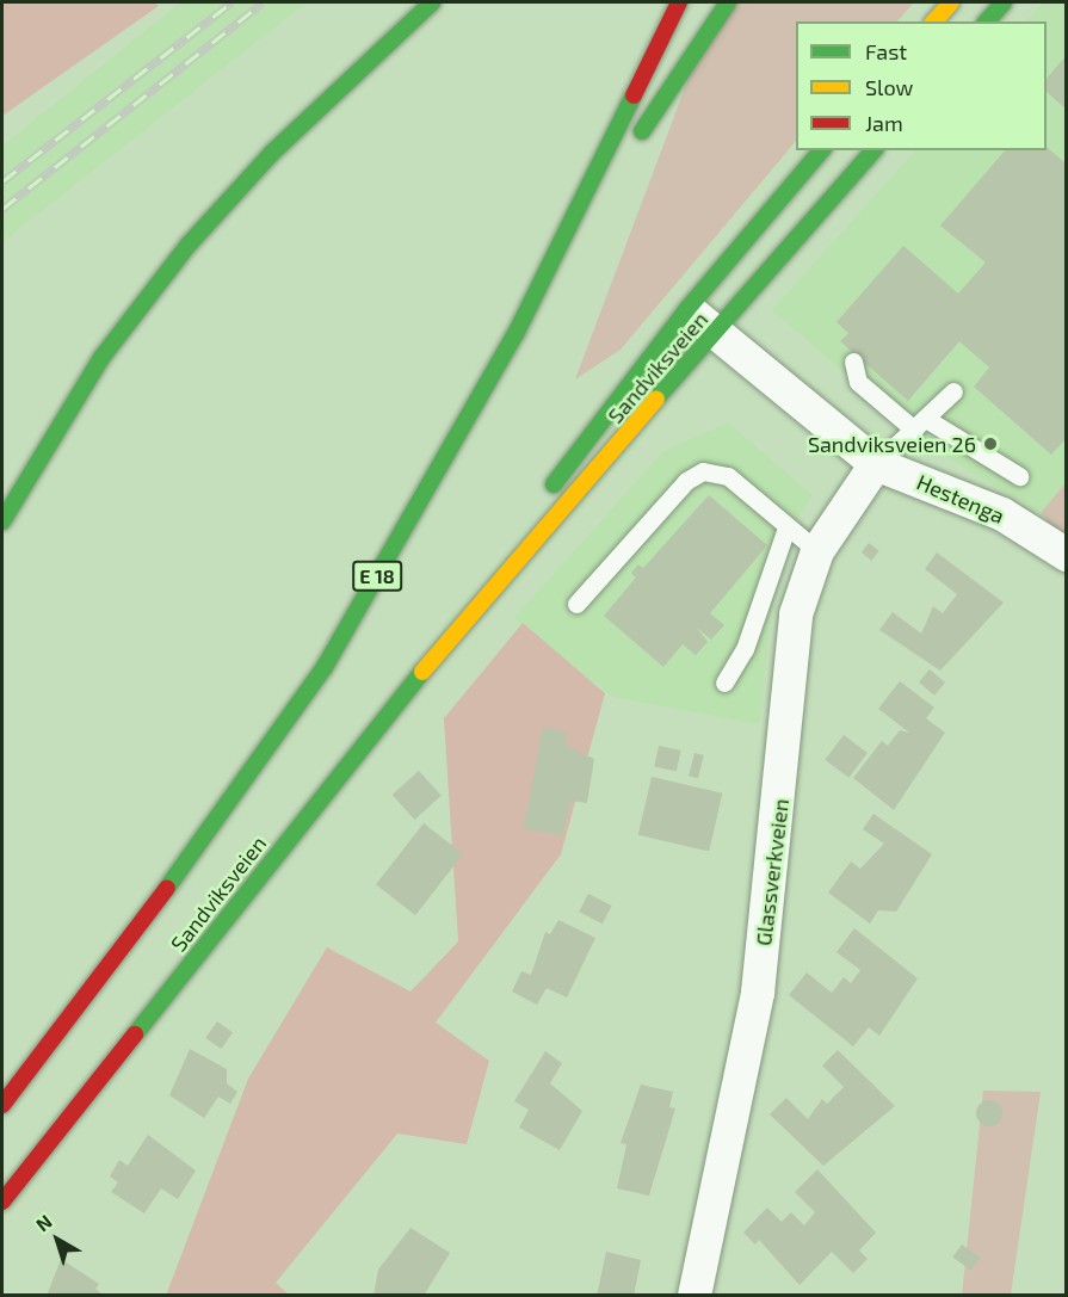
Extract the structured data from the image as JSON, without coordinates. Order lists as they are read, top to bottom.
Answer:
{
  "streets": {
    "main road": ["Sandviksveien", "E 18"],
    "street": ["Hestenga", "Glassverkveien"]
  },
  "crossings": [
    ["Sandviksveien", "Hestenga"],
    ["Hestenga", "Glassverkveien"]
  ],
  "places": ["Sandviksveien 26"],
  "legend": ["Fast", "Slow", "Jam"],
  "north": "top left"
}
